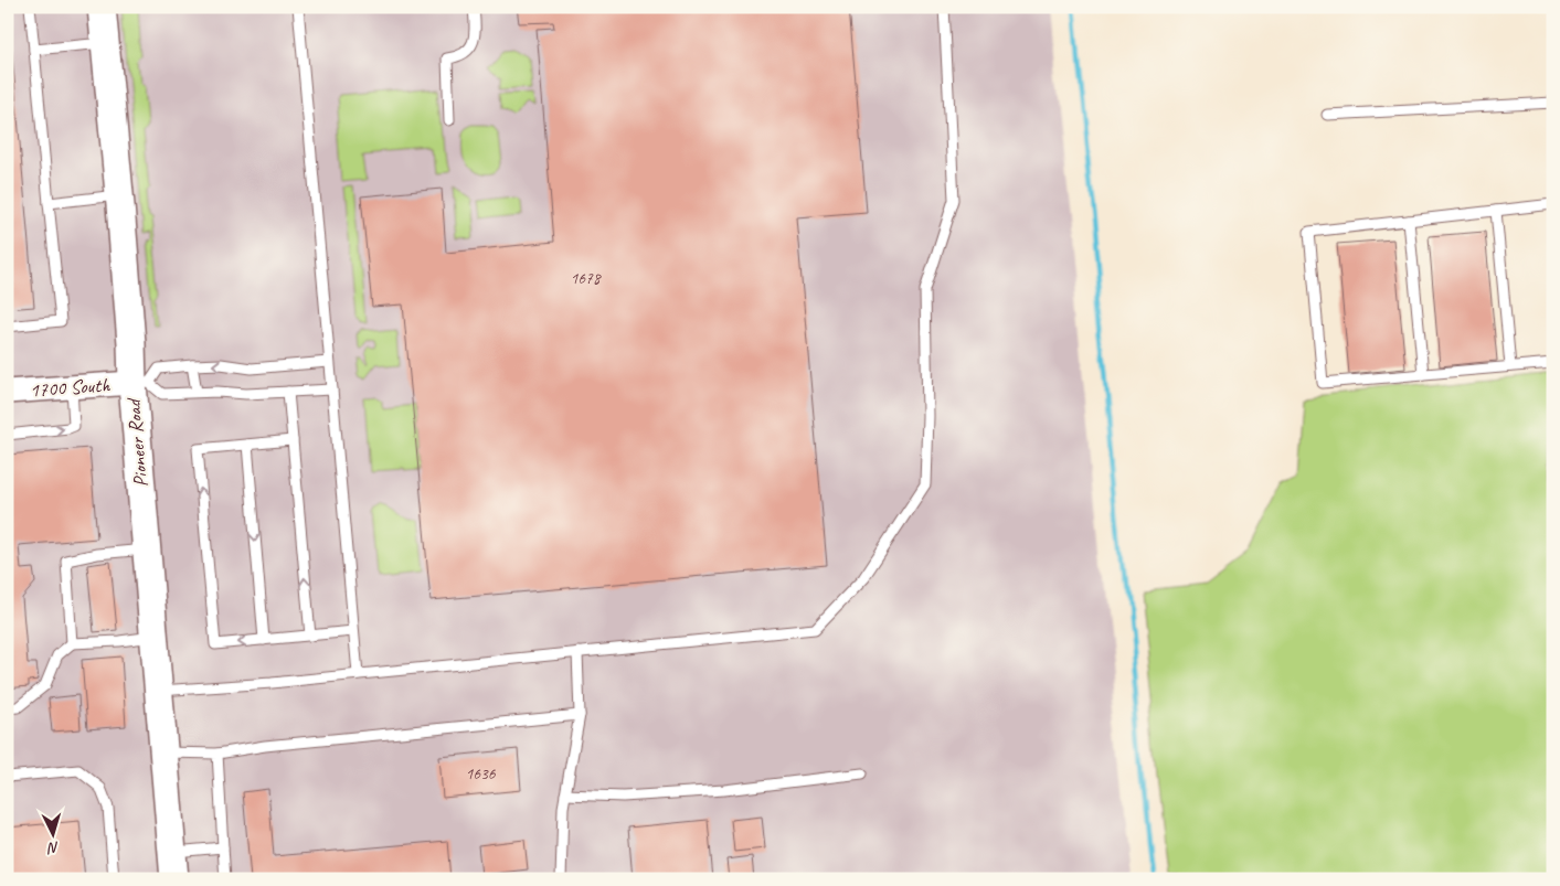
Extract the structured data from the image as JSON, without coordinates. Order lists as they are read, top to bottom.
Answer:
{
  "streets": {
    "main road": ["Pioneer Road"],
    "street": ["1700 South"]
  },
  "crossings": [
    ["1700 South", "Pioneer Road"]
  ],
  "house_numbers": ["1678", "1636"],
  "north": "bottom"
}
